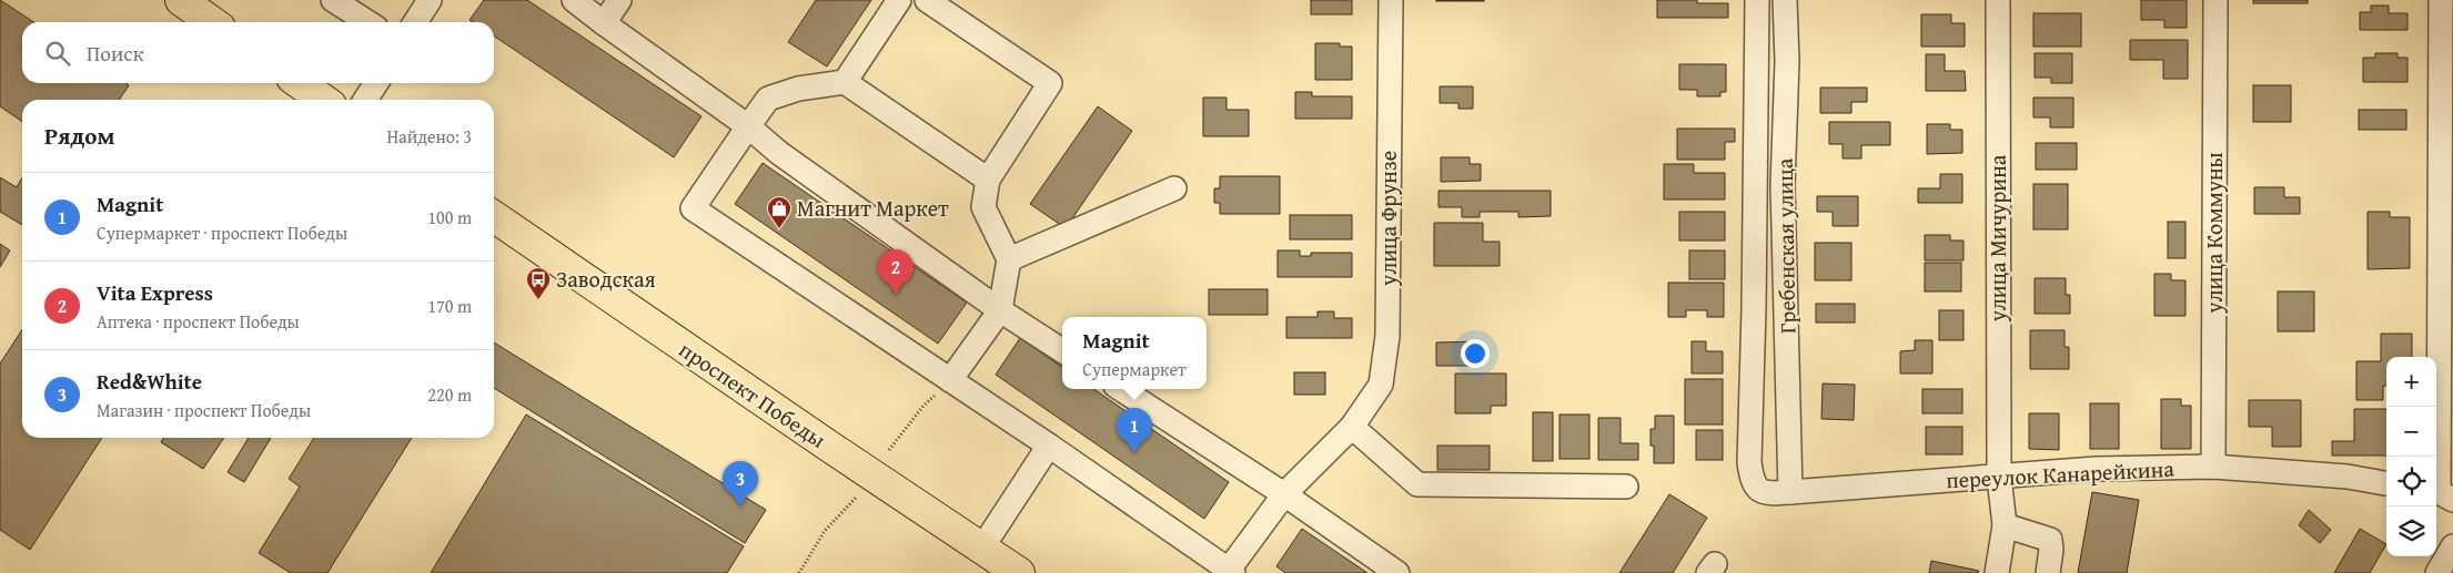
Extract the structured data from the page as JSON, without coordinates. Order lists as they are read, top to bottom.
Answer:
{
  "streets": {
    "main road": ["проспект Победы"],
    "street": [
      "улица Фрунзе",
      "улица Коммуны",
      "улица Мичурина",
      "Гребенская улица",
      "переулок Канарейкина"
    ]
  },
  "crossings": [
    ["улица Коммуны", "переулок Канарейкина"],
    ["улица Мичурина", "переулок Канарейкина"],
    ["Гребенская улица", "переулок Канарейкина"]
  ],
  "places": {
    "shop": ["Магнит Маркет"],
    "bus stop": ["Заводская"]
  },
  "page": {
    "search": "Поиск",
    "heading": ["Рядом", "Найдено: 3"],
    "list": [
      {
        "mark": "1",
        "name": "Magnit",
        "note": "Супермаркет · проспект Победы",
        "value": "100 m"
      },
      {
        "mark": "2",
        "name": "Vita Express",
        "note": "Аптека · проспект Победы",
        "value": "170 m"
      },
      {
        "mark": "3",
        "name": "Red&White",
        "note": "Магазин · проспект Победы",
        "value": "220 m"
      }
    ],
    "pins": ["2", "1", "3"],
    "popup": ["Magnit", "Супермаркет"],
    "map_buttons": ["+", "−"]
  }
}
